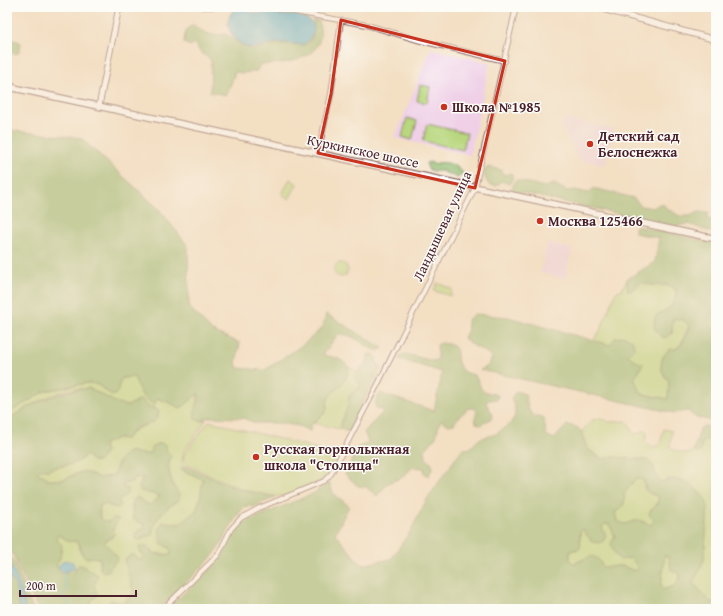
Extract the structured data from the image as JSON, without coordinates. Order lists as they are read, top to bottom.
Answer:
{
  "streets": {
    "main road": ["Куркинское шоссе"],
    "street": ["Ландышевая улица"]
  },
  "crossings": [
    ["Куркинское шоссе", "Ландышевая улица"]
  ],
  "places": [
    "Школа №1985",
    "Детский сад Белоснежка",
    "Москва 125466",
    "Русская горнолыжная школа \"Столица\""
  ],
  "scale_bar": "200 m"
}
